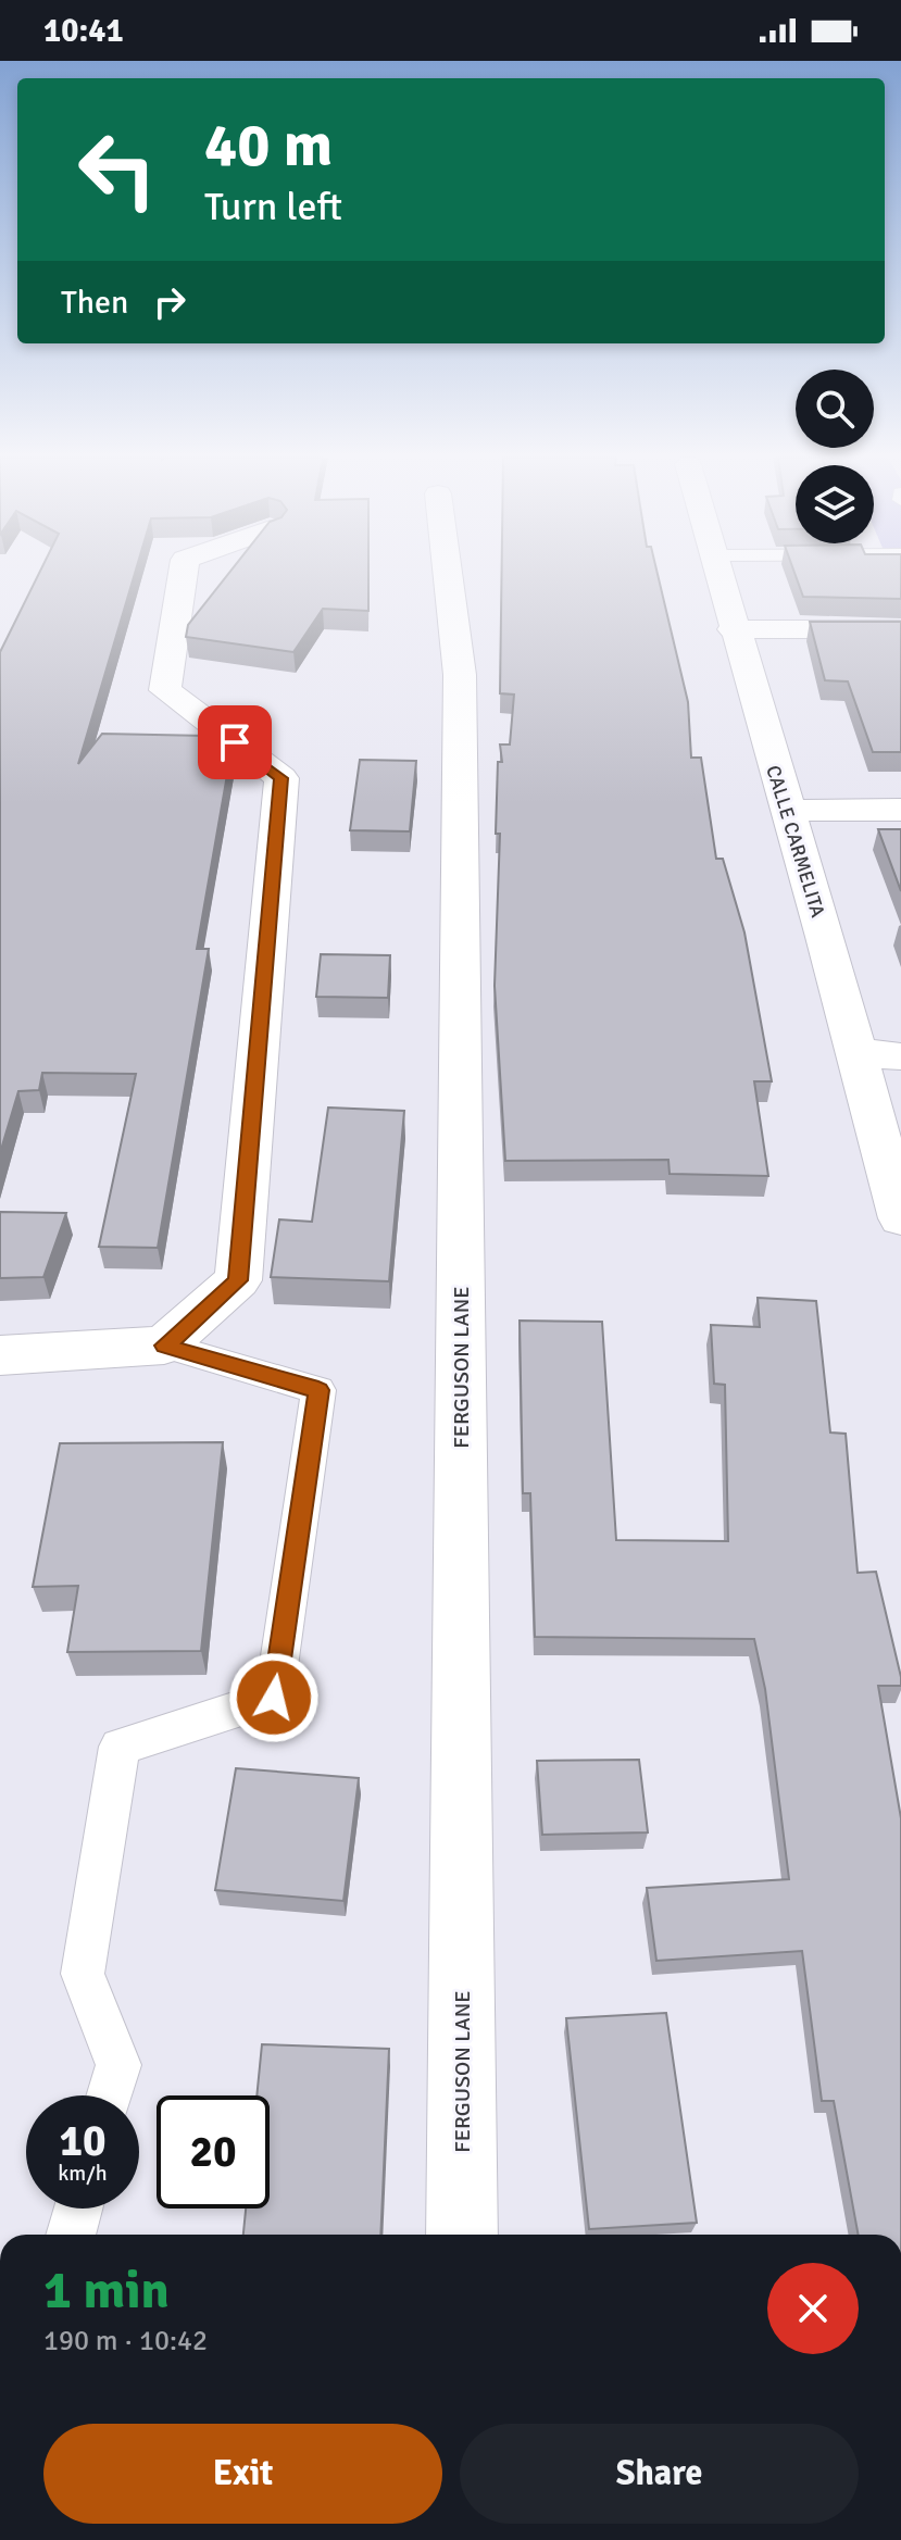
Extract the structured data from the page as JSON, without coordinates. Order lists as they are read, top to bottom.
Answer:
{
  "streets": {
    "street": ["CALLE CARMELITA", "FERGUSON LANE"]
  },
  "page": {
    "status": "10:41",
    "turn": ["40 m", "Turn left"],
    "then": "Then",
    "speed": "10 km/h",
    "limit": "20",
    "heading": ["1 min", "190 m · 10:42"],
    "buttons": ["Exit", "Share"]
  }
}
